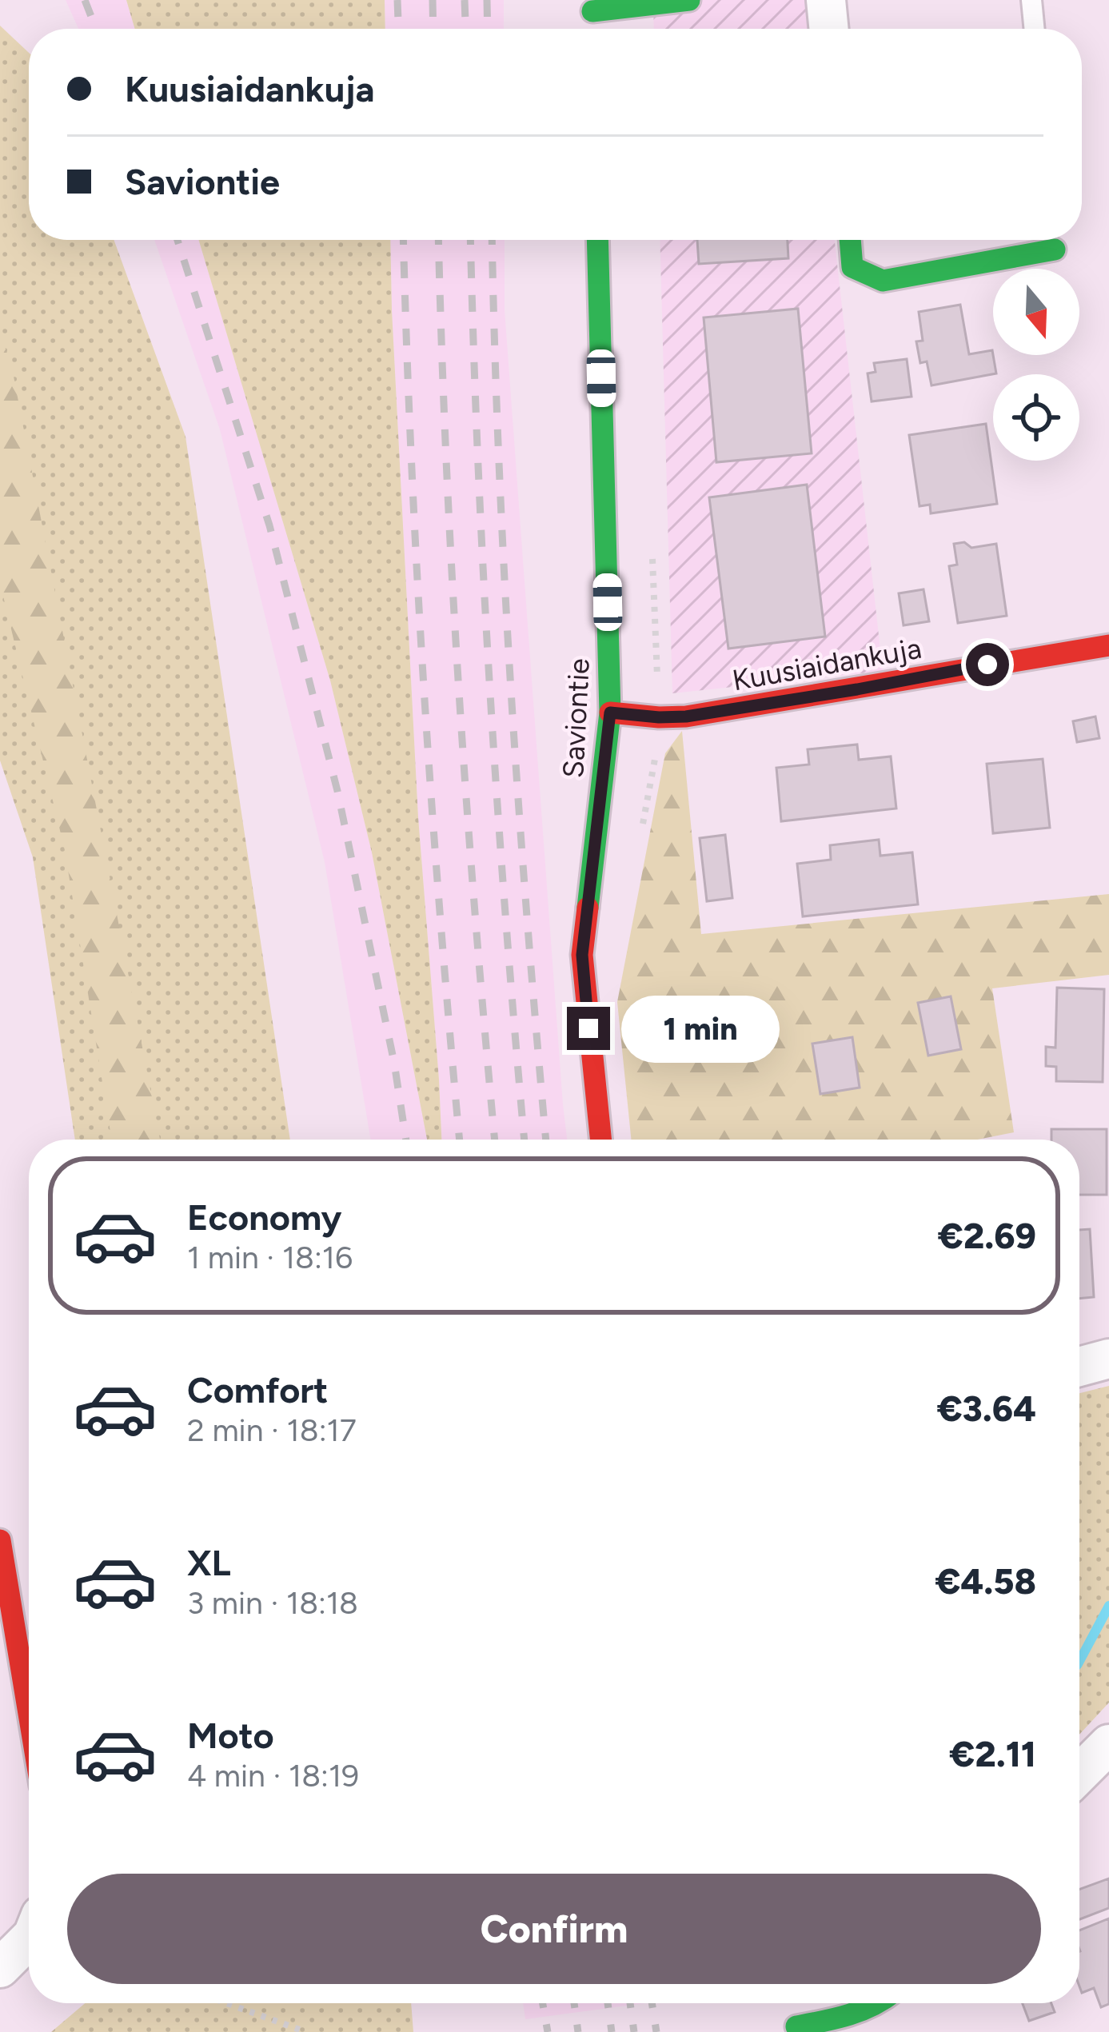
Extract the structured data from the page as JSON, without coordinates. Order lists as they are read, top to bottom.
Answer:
{
  "streets": {
    "street": ["Kuusiaidankuja", "Saviontie"]
  },
  "crossings": [
    ["Kuusiaidankuja", "Saviontie"]
  ],
  "north": "bottom",
  "page": {
    "banner": ["Kuusiaidankuja", "Saviontie"],
    "bubble": "1 min",
    "list": [
      {
        "name": "Economy",
        "note": "1 min · 18:16",
        "value": "€2.69"
      },
      {
        "name": "Comfort",
        "note": "2 min · 18:17",
        "value": "€3.64"
      },
      {
        "name": "XL",
        "note": "3 min · 18:18",
        "value": "€4.58"
      },
      {
        "name": "Moto",
        "note": "4 min · 18:19",
        "value": "€2.11"
      }
    ],
    "buttons": "Confirm"
  }
}
